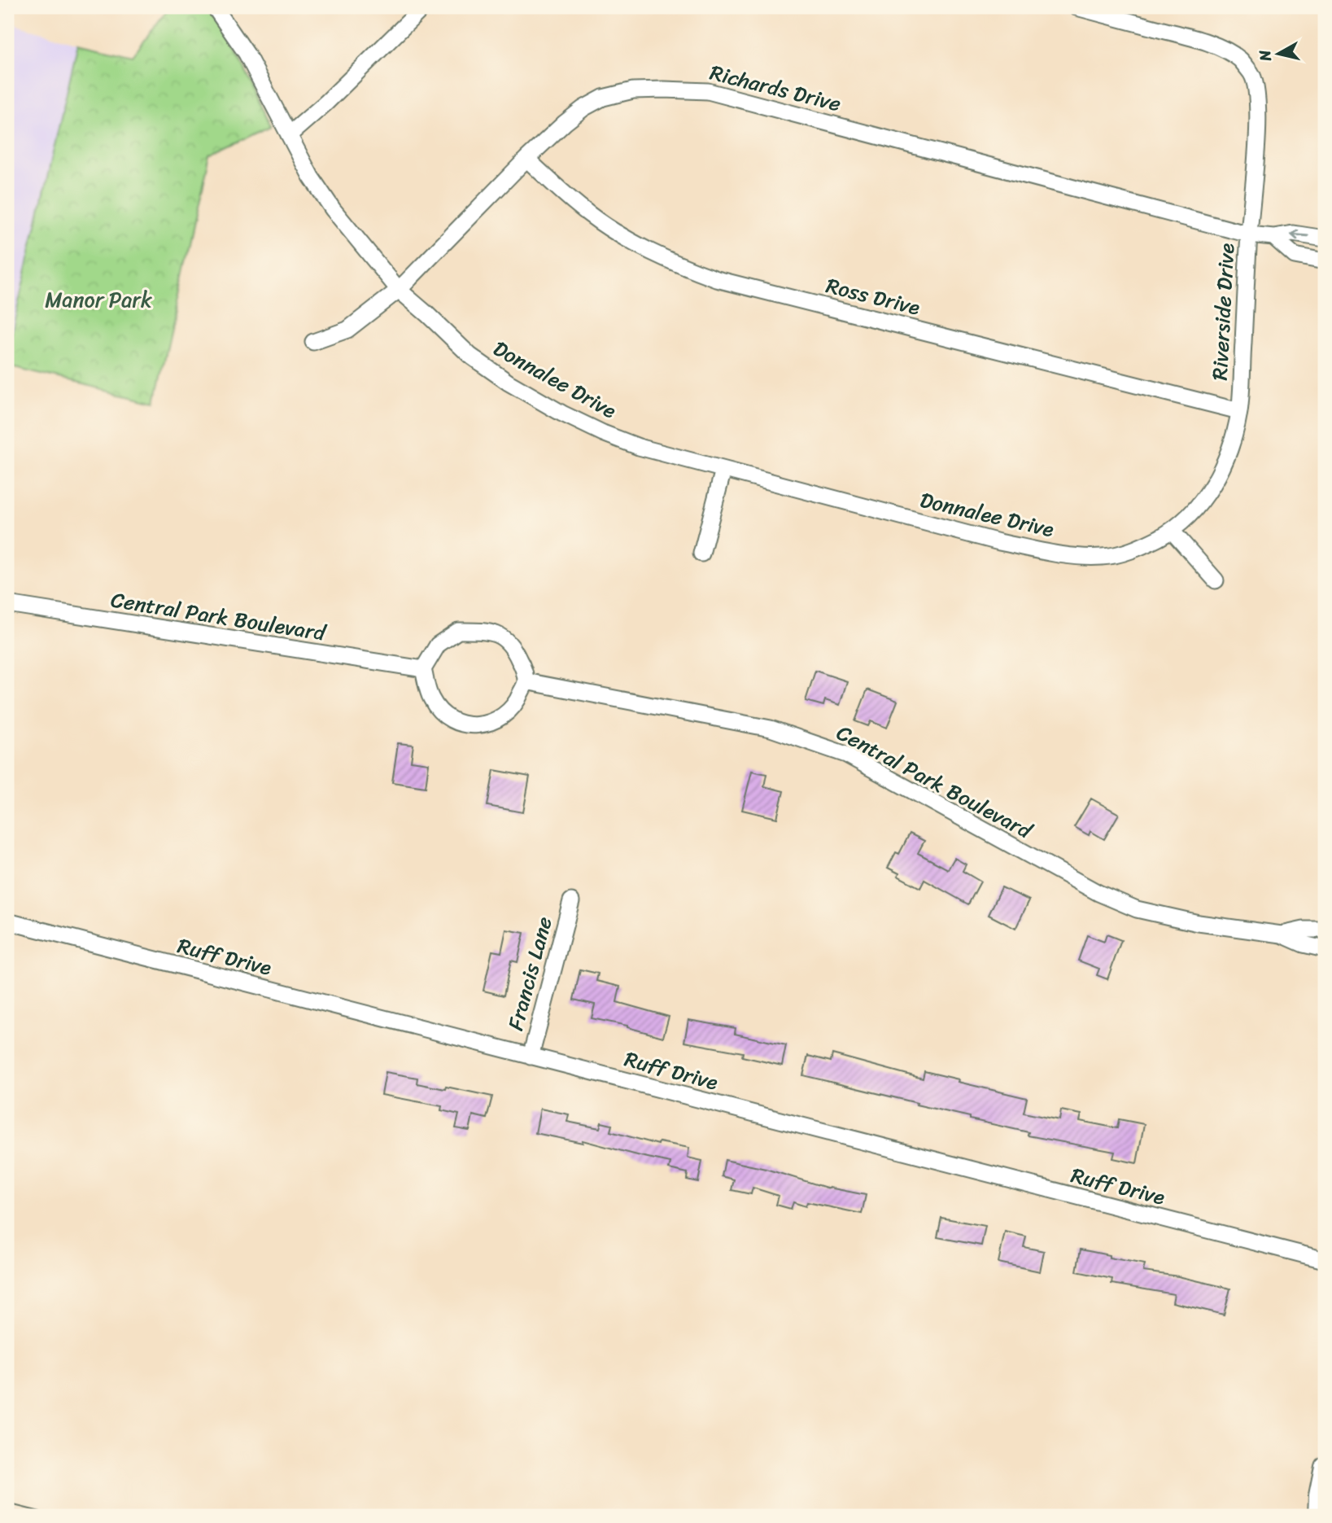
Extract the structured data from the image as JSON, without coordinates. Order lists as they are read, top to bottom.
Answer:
{
  "streets": {
    "street": [
      "Richards Drive",
      "Ross Drive",
      "Riverside Drive",
      "Donnalee Drive",
      "Central Park Boulevard",
      "Ruff Drive",
      "Francis Lane"
    ]
  },
  "crossings": [
    ["Richards Drive", "Ross Drive"],
    ["Richards Drive", "Riverside Drive"],
    ["Richards Drive", "Donnalee Drive"],
    ["Ross Drive", "Riverside Drive"],
    ["Riverside Drive", "Donnalee Drive"],
    ["Ruff Drive", "Francis Lane"]
  ],
  "parks": ["Manor Park"],
  "north": "left"
}
